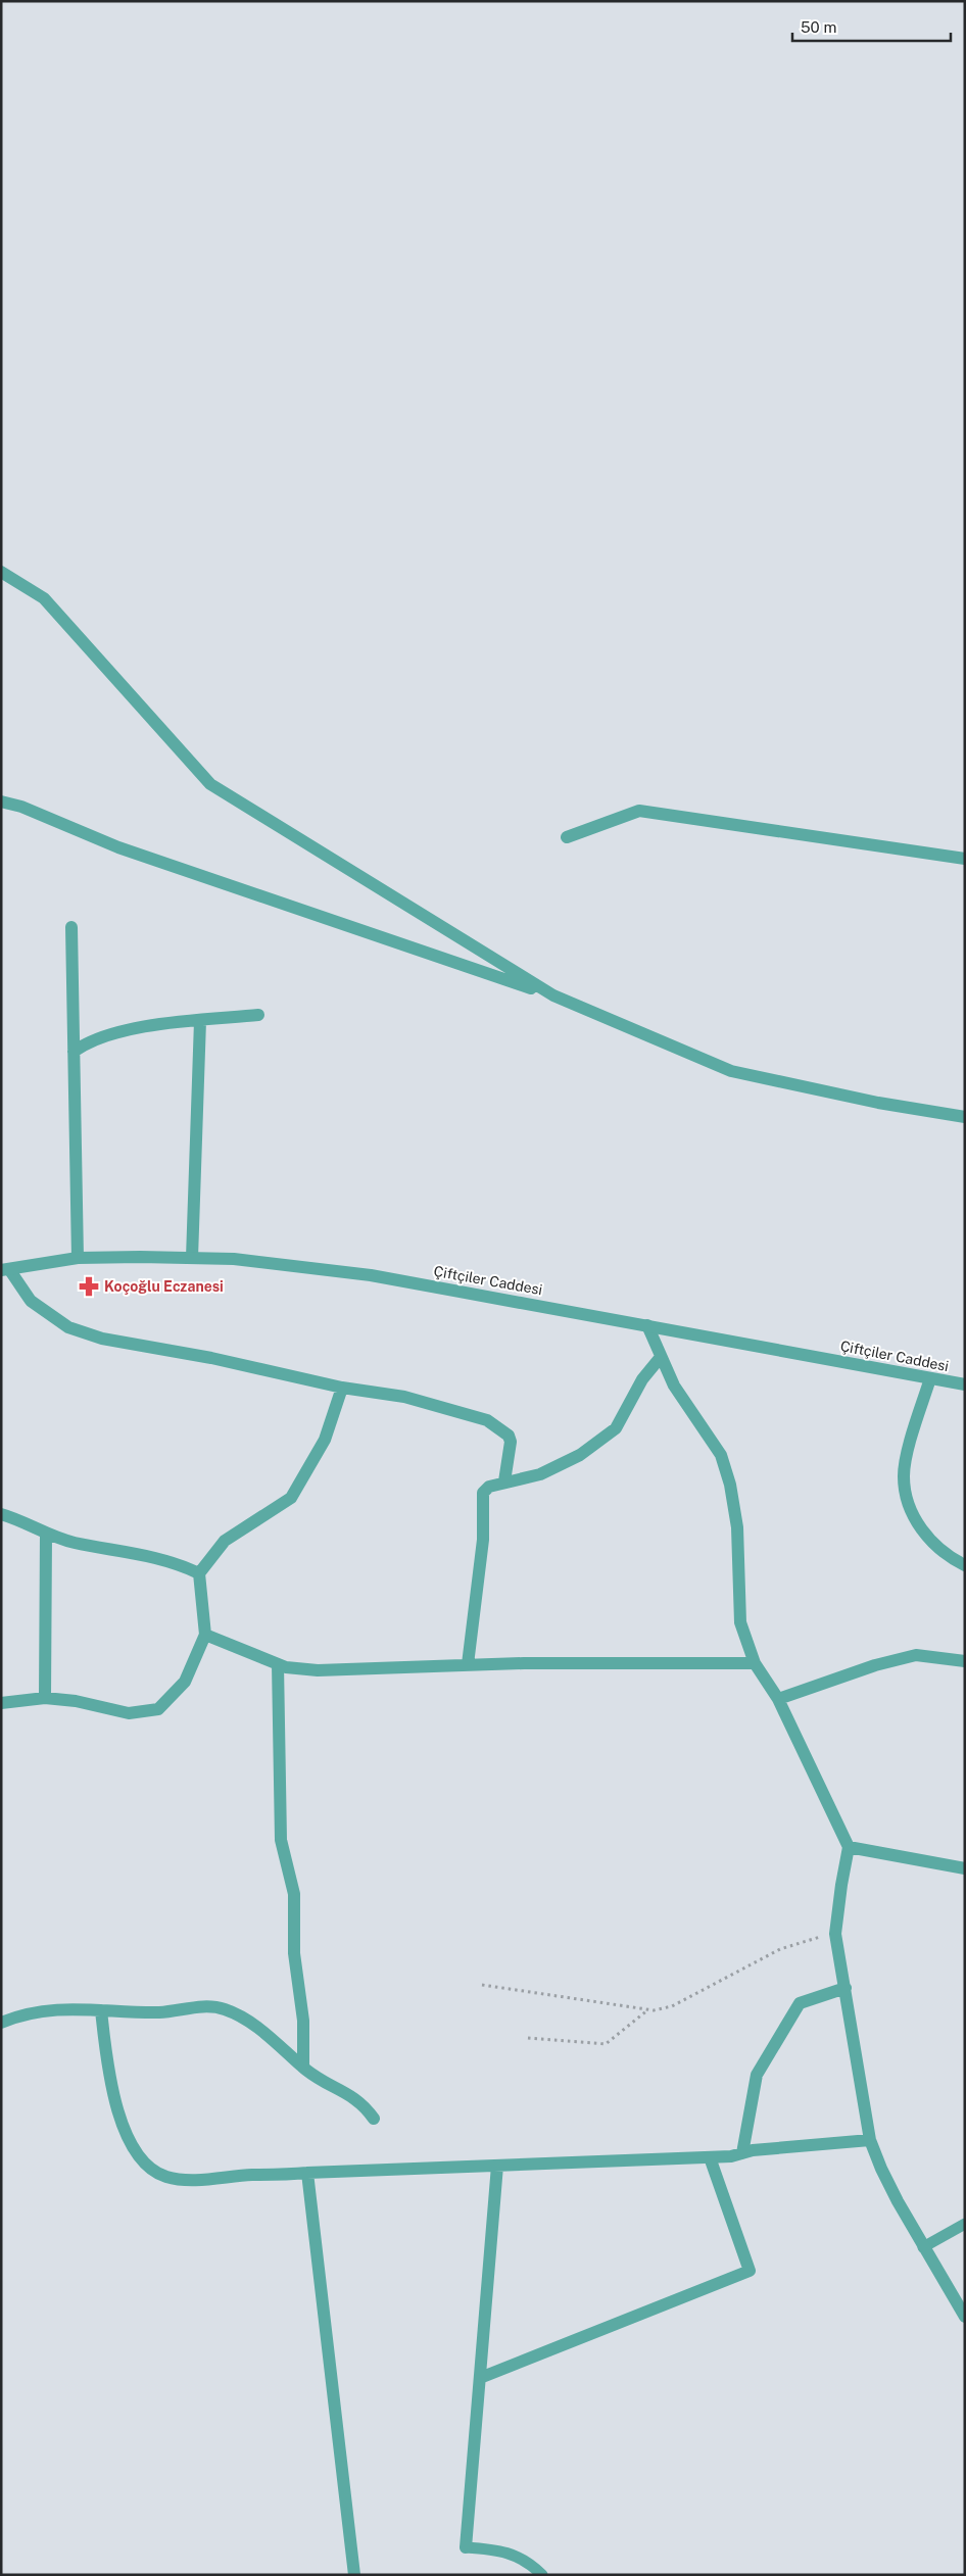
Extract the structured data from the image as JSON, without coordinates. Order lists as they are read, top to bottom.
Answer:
{
  "streets": {
    "street": ["Çiftçiler Caddesi"]
  },
  "places": {
    "pharmacy": ["Koçoğlu Eczanesi"]
  },
  "scale_bar": "50 m"
}
